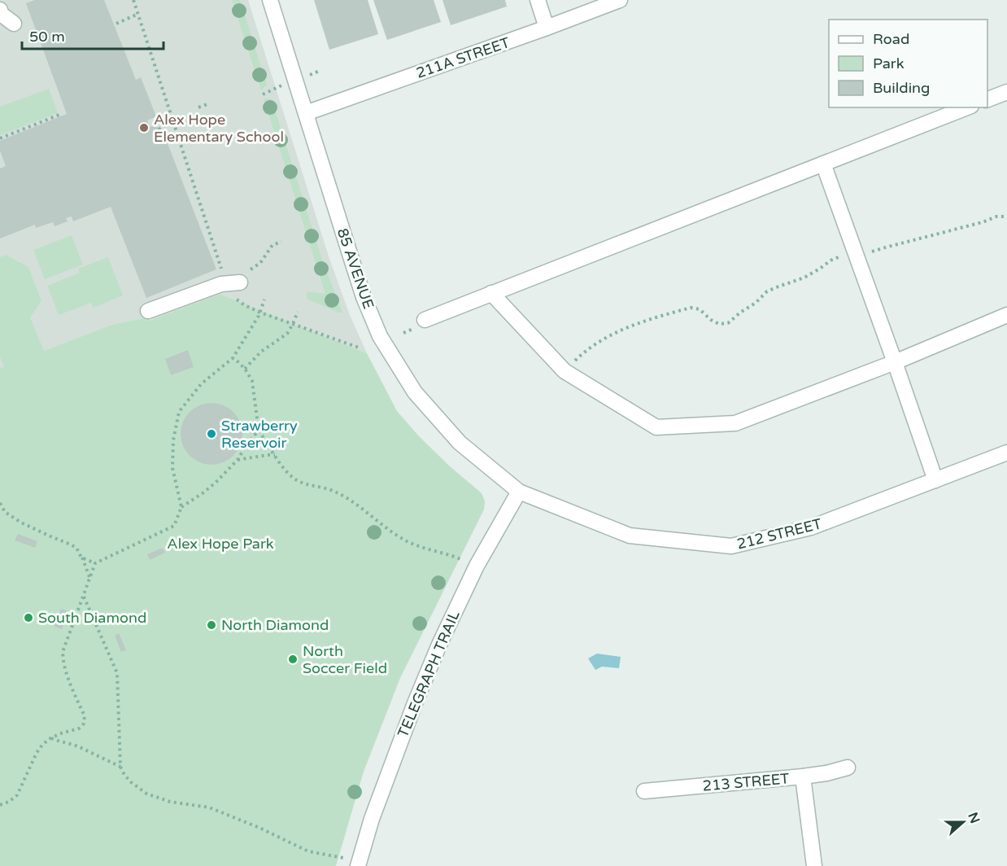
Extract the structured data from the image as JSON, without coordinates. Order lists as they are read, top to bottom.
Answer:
{
  "streets": {
    "street": [
      "211A STREET",
      "85 AVENUE",
      "212 STREET",
      "TELEGRAPH TRAIL",
      "213 STREET"
    ]
  },
  "crossings": [
    ["211A STREET", "85 AVENUE"],
    ["85 AVENUE", "212 STREET"],
    ["85 AVENUE", "TELEGRAPH TRAIL"],
    ["212 STREET", "TELEGRAPH TRAIL"]
  ],
  "parks": ["Alex Hope Park"],
  "places": [
    "Alex Hope Elementary School",
    "Strawberry Reservoir",
    "South Diamond",
    "North Diamond",
    "North Soccer Field"
  ],
  "legend": ["Road", "Park", "Building"],
  "scale_bar": "50 m",
  "north": "right"
}
